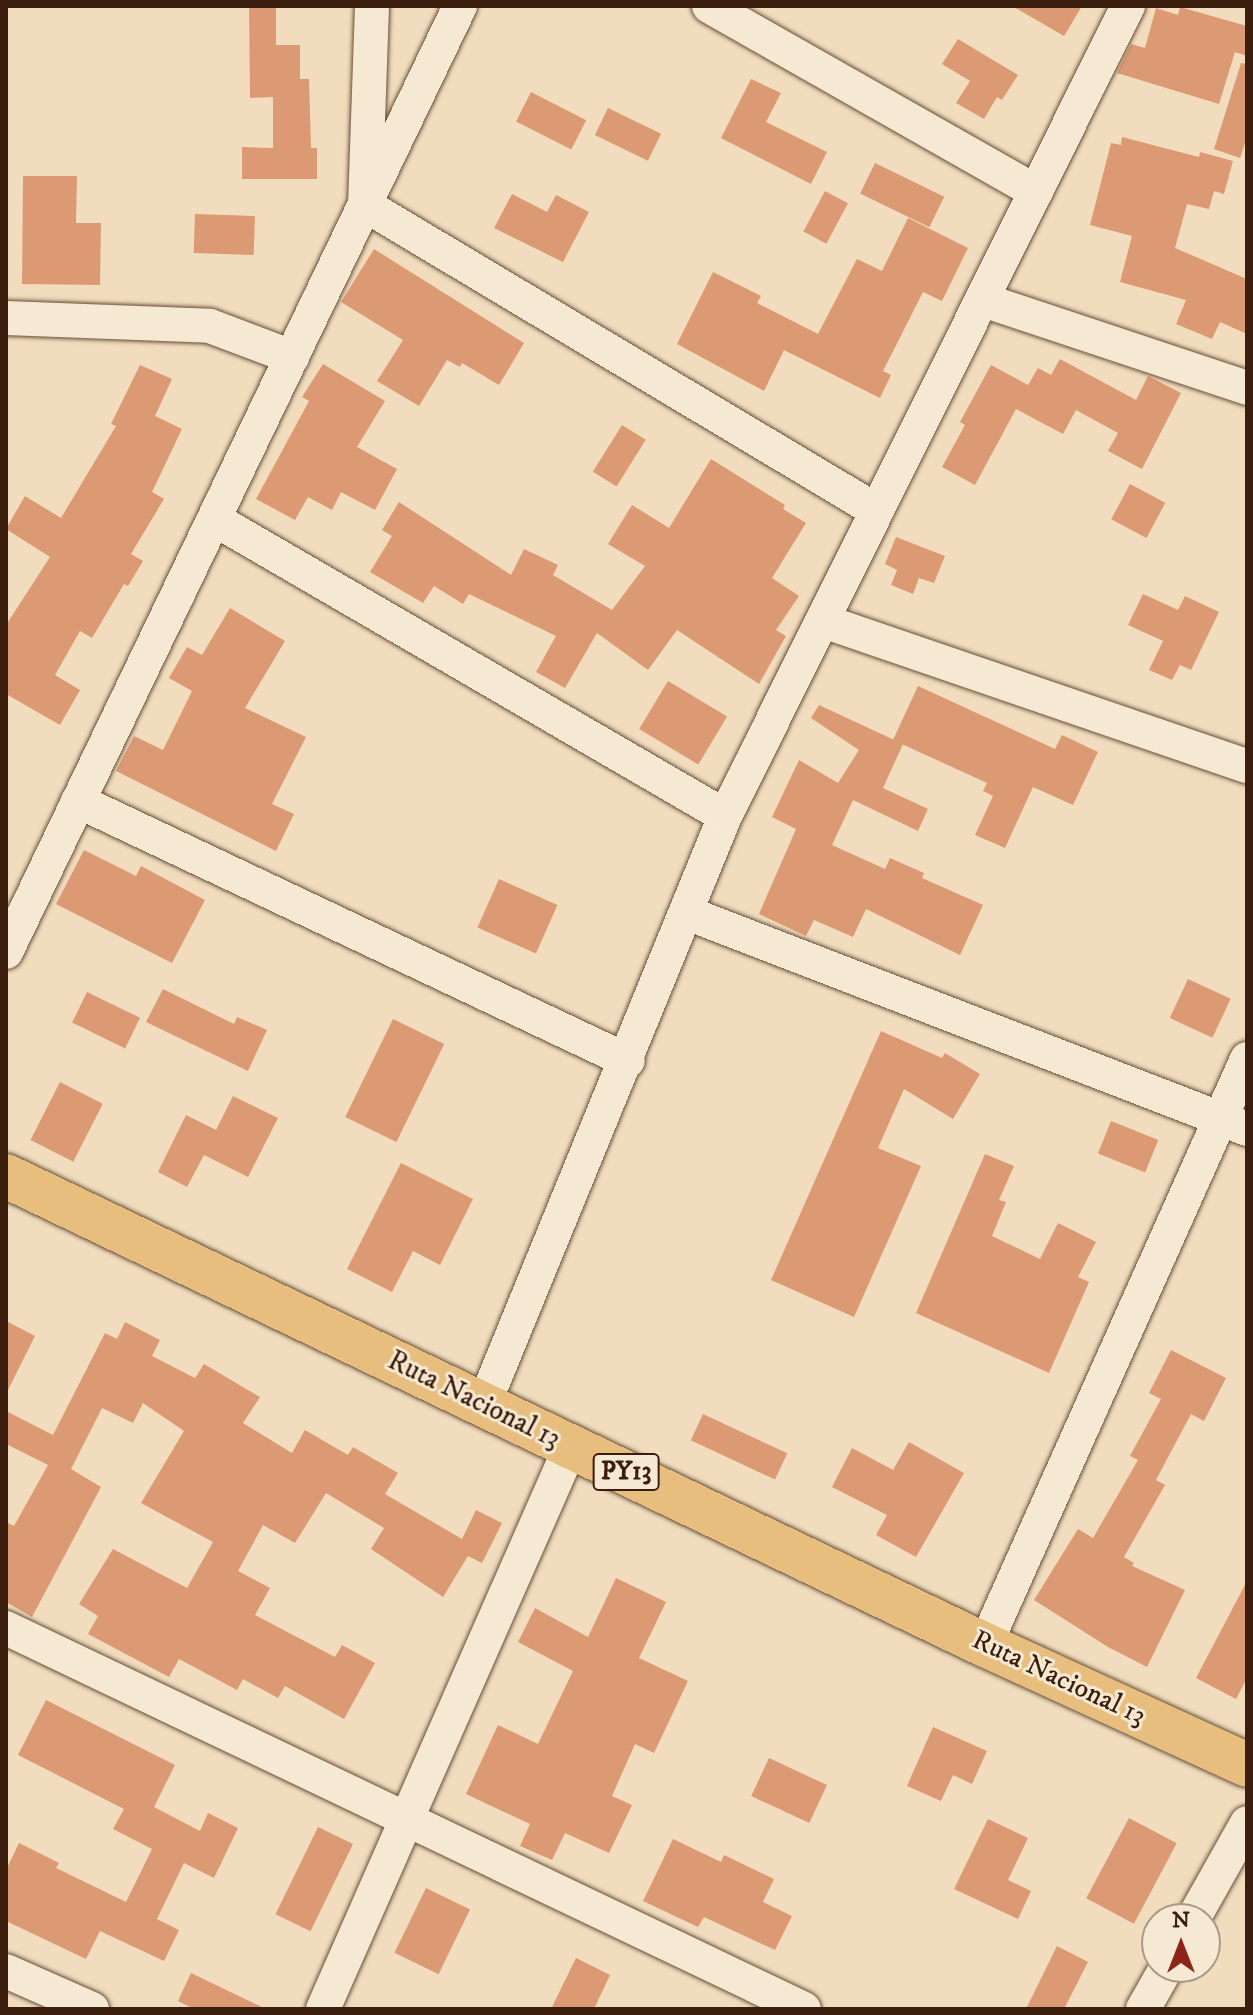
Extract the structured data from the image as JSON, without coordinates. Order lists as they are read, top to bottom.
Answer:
{
  "streets": {
    "highway": ["Ruta Nacional 13", "PY13"]
  },
  "north": "top"
}
